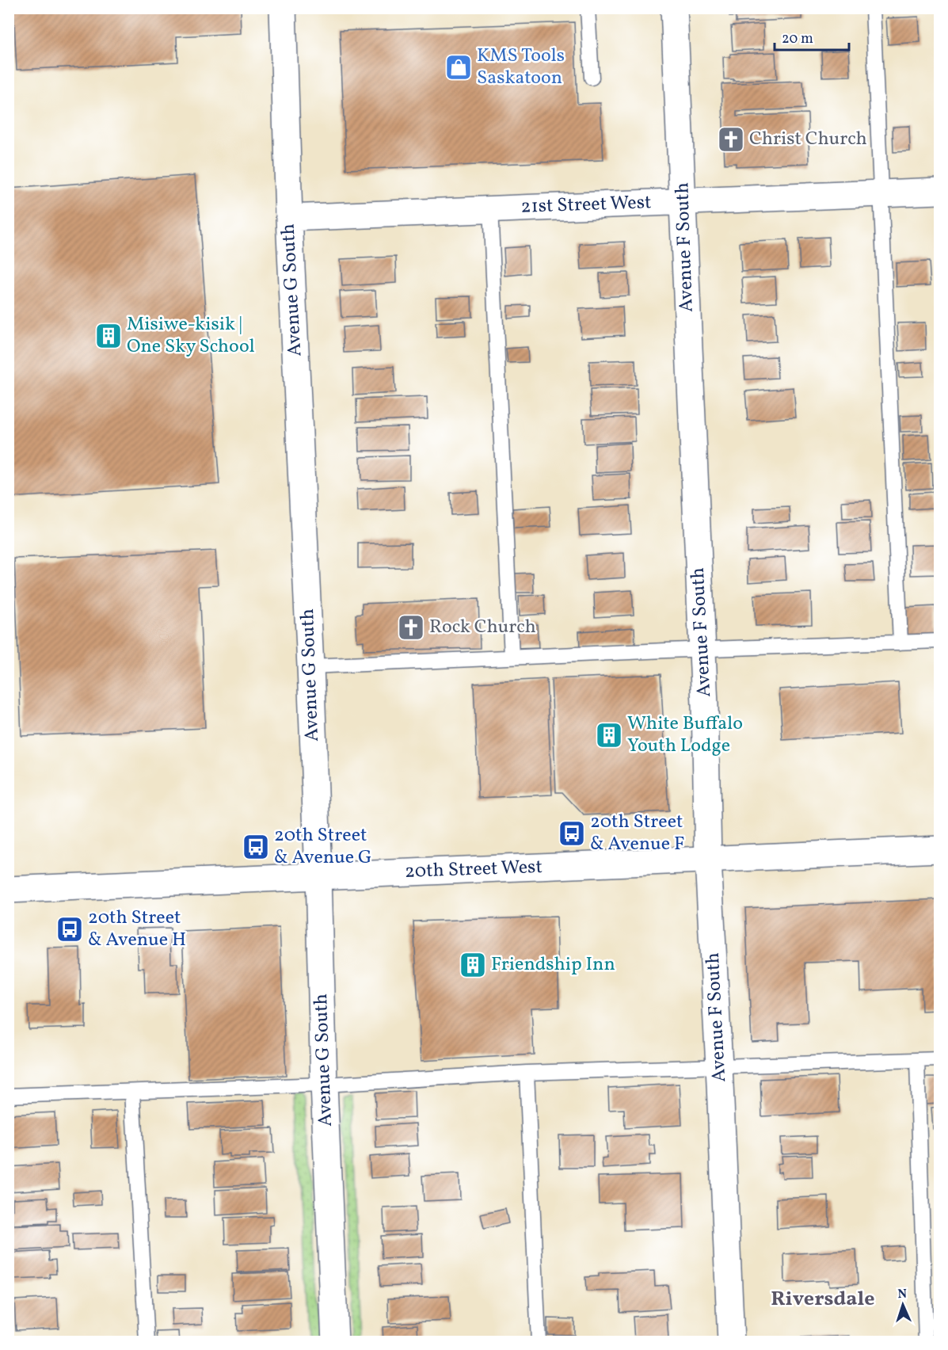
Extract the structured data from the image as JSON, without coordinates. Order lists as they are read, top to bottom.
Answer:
{
  "streets": {
    "street": [
      "21st Street West",
      "Avenue F South",
      "Avenue G South",
      "20th Street West"
    ]
  },
  "crossings": [
    ["21st Street West", "Avenue F South"],
    ["21st Street West", "Avenue G South"],
    ["Avenue F South", "20th Street West"],
    ["Avenue G South", "20th Street West"]
  ],
  "districts": ["Riversdale"],
  "places": {
    "shop": ["KMS Tools Saskatoon"],
    "church": ["Christ Church", "Rock Church"],
    "building": ["Misiwe-kisik | One Sky School", "White Buffalo Youth Lodge", "Friendship Inn"],
    "bus stop": ["20th Street & Avenue F", "20th Street & Avenue G", "20th Street & Avenue H"]
  },
  "scale_bar": "20 m",
  "north": "top"
}
